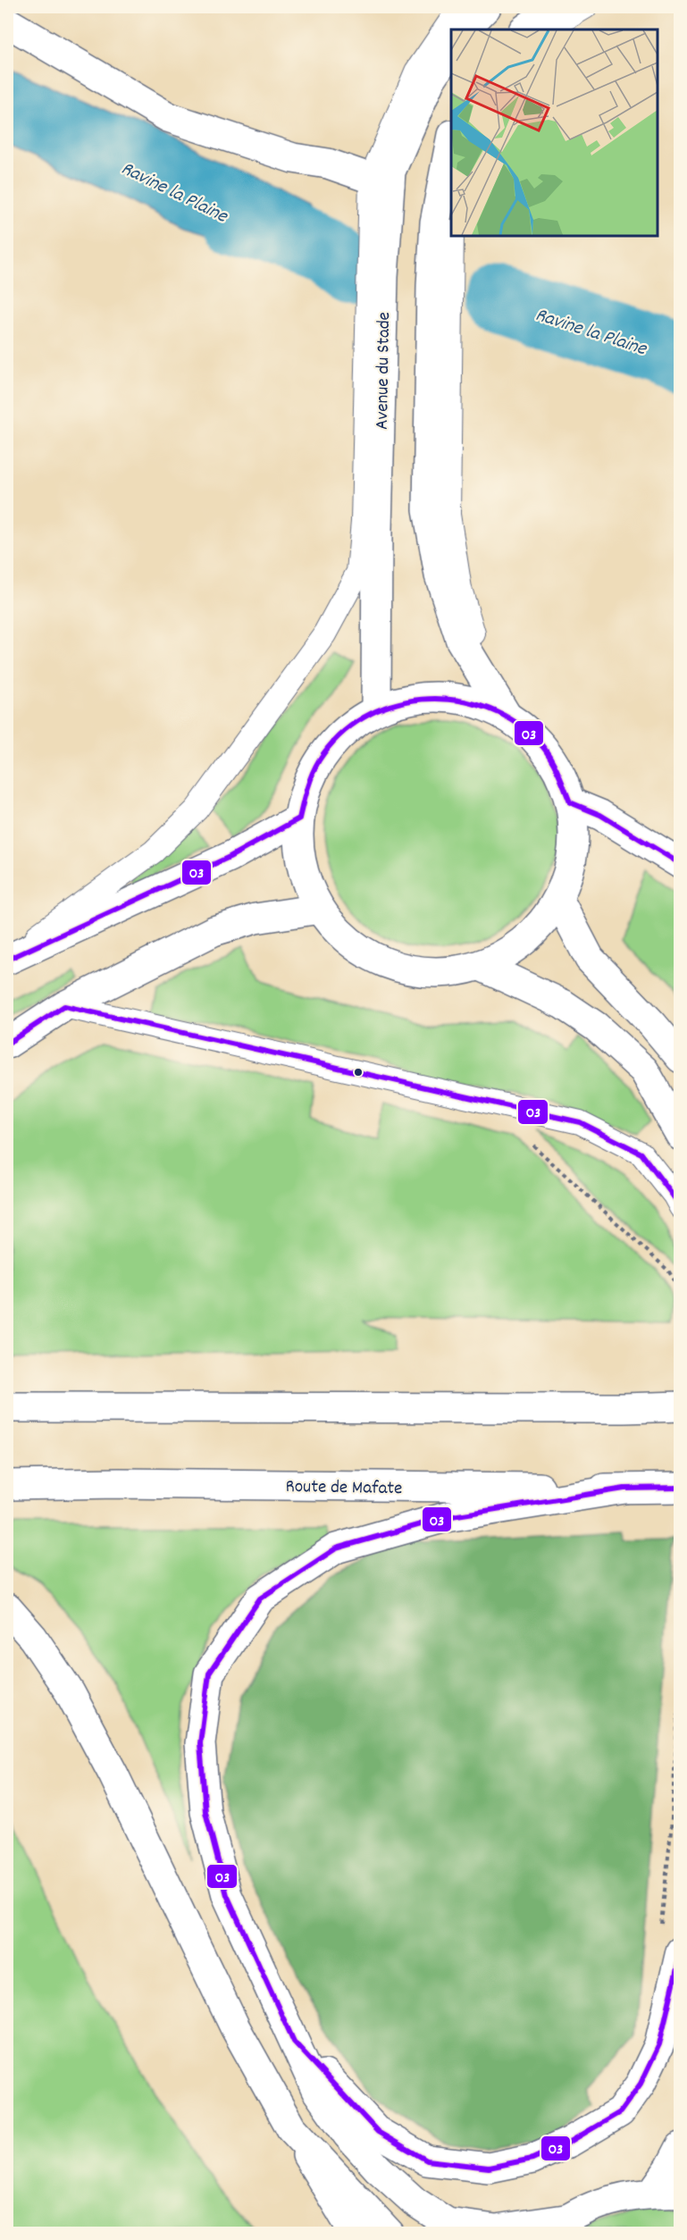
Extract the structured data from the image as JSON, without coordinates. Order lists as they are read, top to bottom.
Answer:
{
  "streets": {
    "main road": ["Avenue du Stade", "Route de Mafate"]
  },
  "water": ["Ravine la Plaine"],
  "lines": ["transit line O3"]
}
